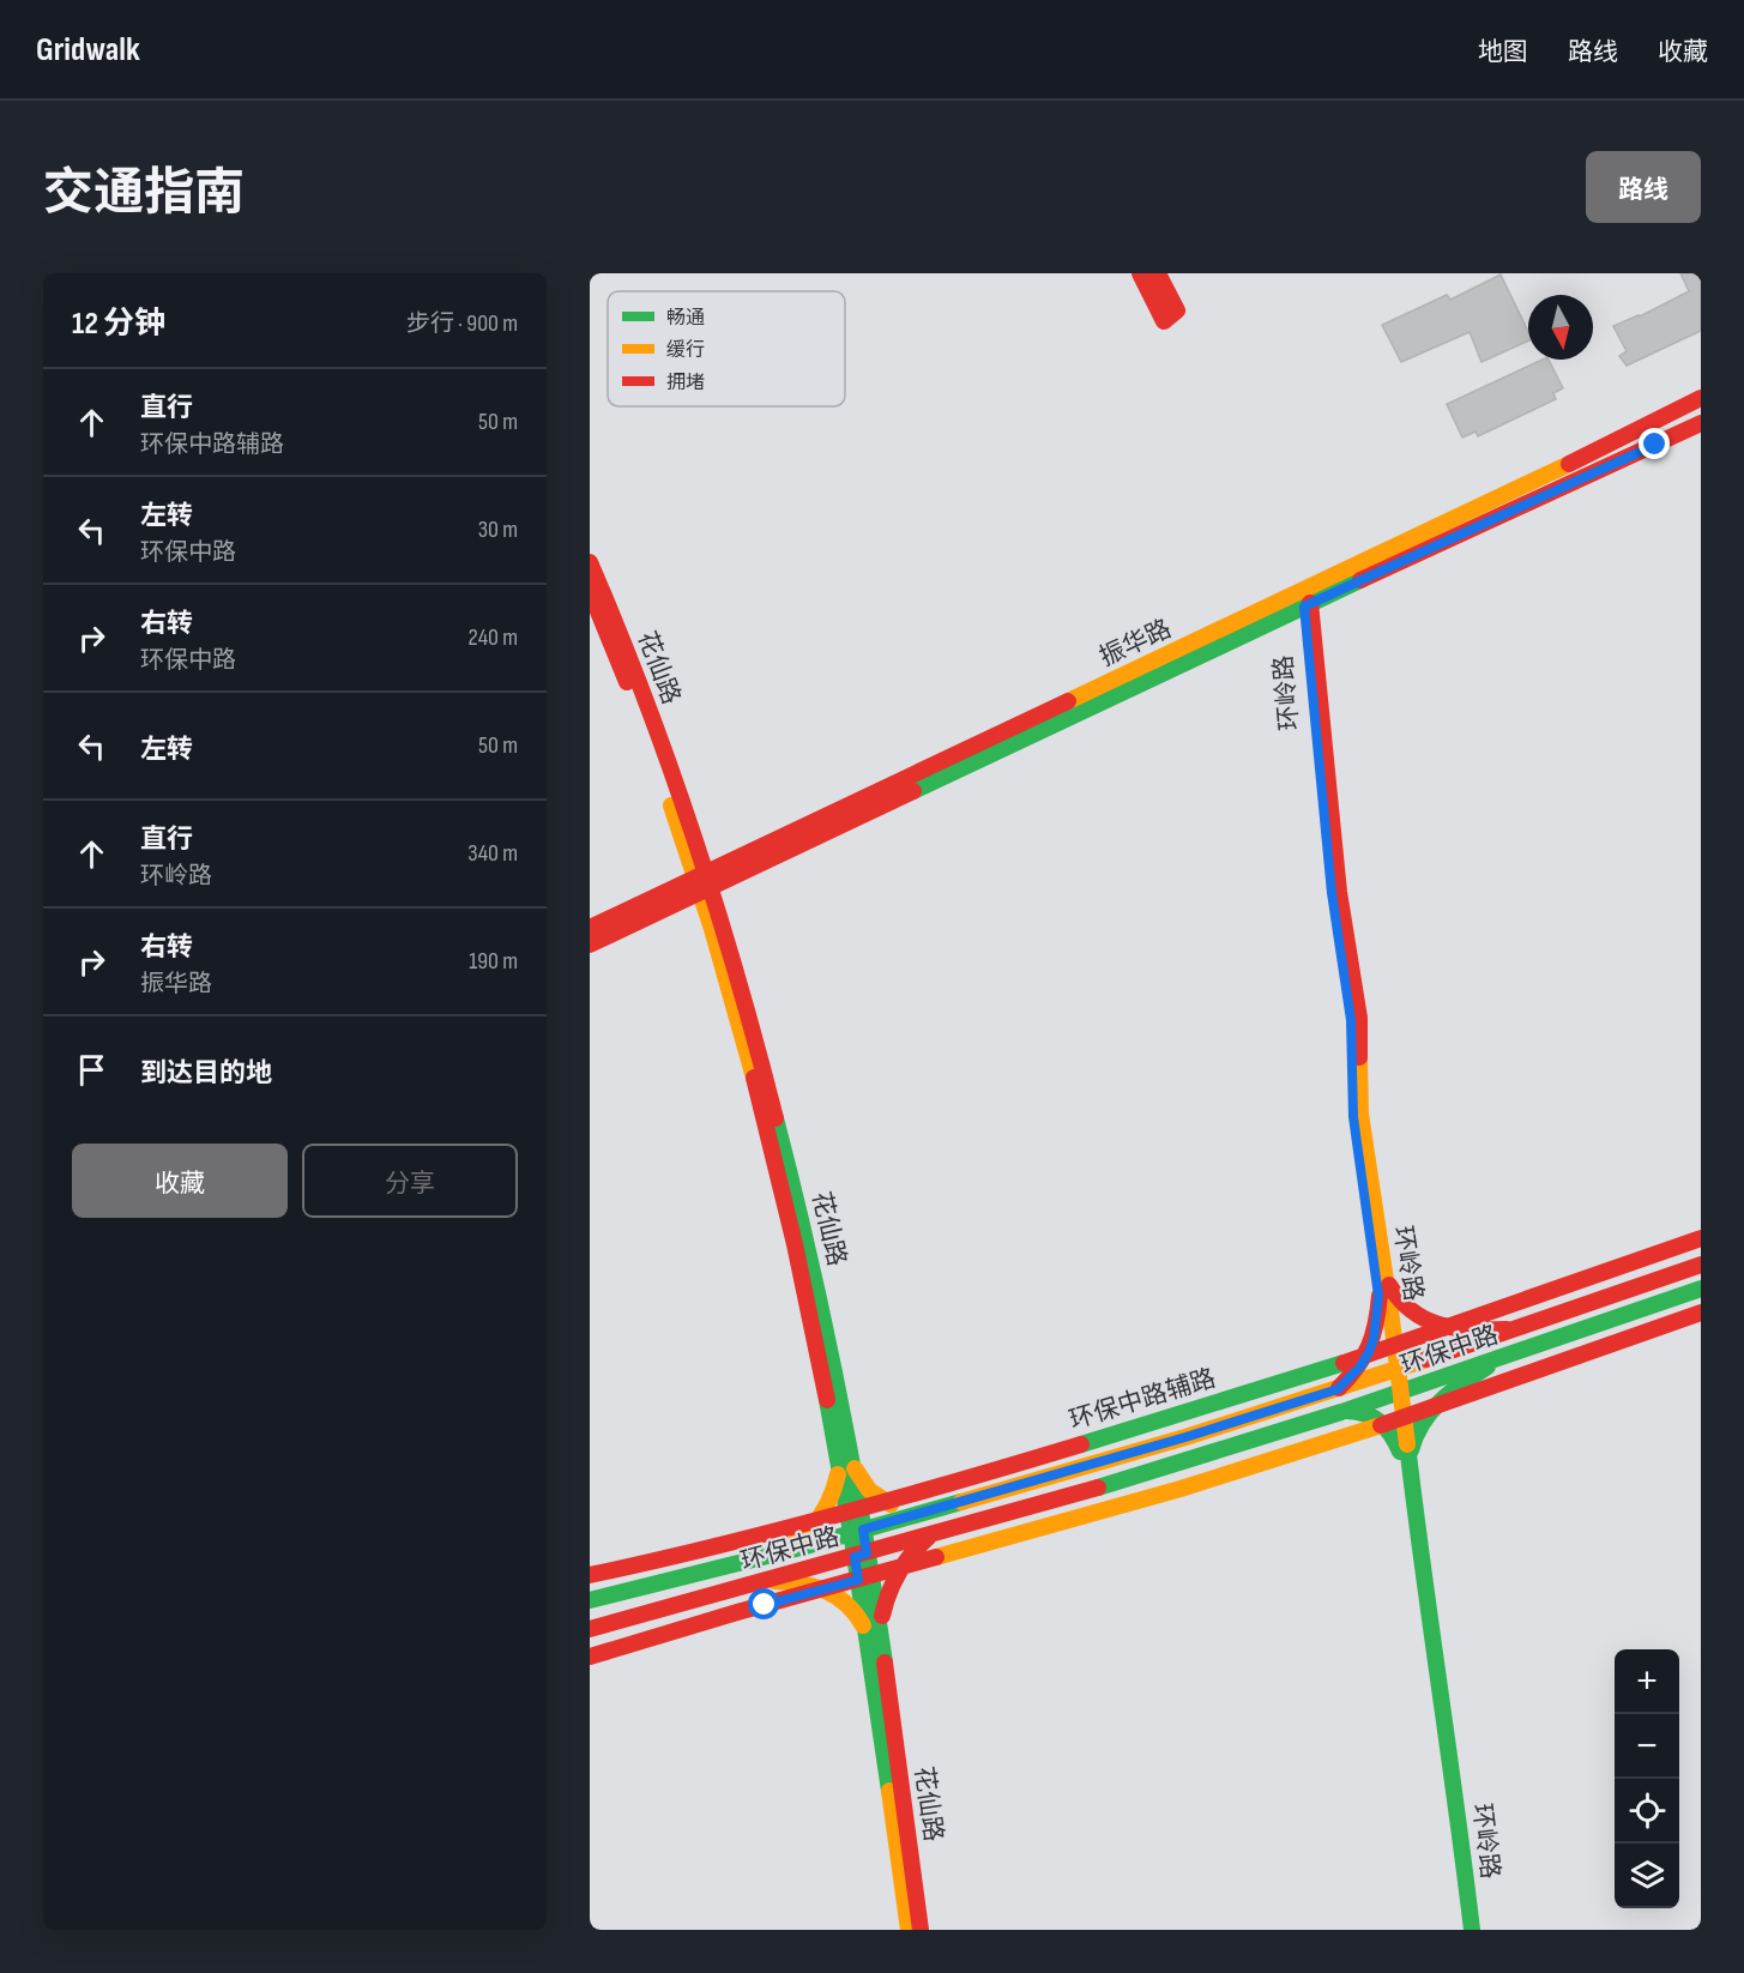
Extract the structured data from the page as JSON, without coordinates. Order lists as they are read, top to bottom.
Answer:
{
  "streets": {
    "street": [
      "振华路",
      "花仙路",
      "环岭路",
      "环保中路",
      "环保中路辅路"
    ]
  },
  "crossings": [
    ["振华路", "花仙路"],
    ["振华路", "环岭路"],
    ["花仙路", "环保中路"],
    ["花仙路", "环保中路辅路"],
    ["环岭路", "环保中路"],
    ["环岭路", "环保中路辅路"]
  ],
  "legend": ["畅通", "缓行", "拥堵"],
  "north": "bottom",
  "page": {
    "header": "Gridwalk",
    "nav": ["地图", "路线", "收藏"],
    "title": "交通指南",
    "buttons": [
      "路线",
      ["收藏", "分享"]
    ],
    "heading": ["12 分钟", "步行 · 900 m"],
    "list": [
      ["直行", "环保中路辅路", "50 m"],
      ["左转", "环保中路", "30 m"],
      ["右转", "环保中路", "240 m"],
      ["左转", "50 m"],
      ["直行", "环岭路", "340 m"],
      ["右转", "振华路", "190 m"],
      "到达目的地"
    ],
    "map_buttons": ["+", "−"]
  }
}
